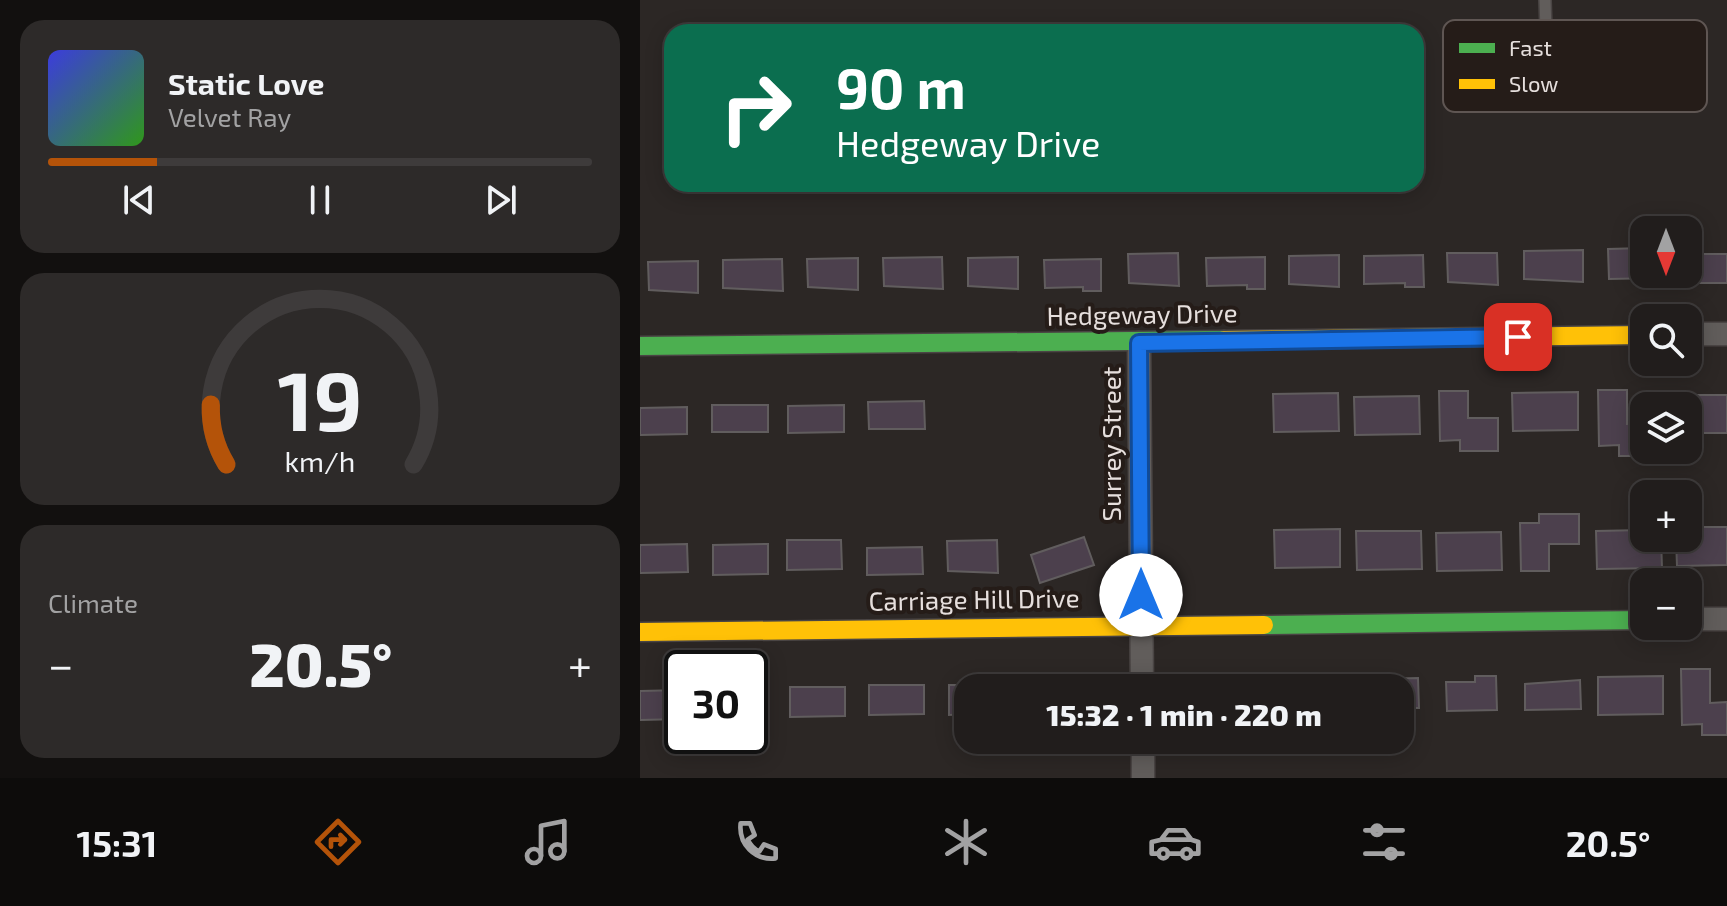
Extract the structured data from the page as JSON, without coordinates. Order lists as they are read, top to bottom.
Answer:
{
  "streets": {
    "street": ["Hedgeway Drive", "Surrey Street", "Carriage Hill Drive"]
  },
  "crossings": [
    ["Hedgeway Drive", "Surrey Street"],
    ["Surrey Street", "Carriage Hill Drive"]
  ],
  "legend": ["Fast", "Slow"],
  "north": "bottom",
  "page": {
    "turn": ["90 m", "Hedgeway Drive"],
    "song": ["Static Love", "Velvet Ray"],
    "map_buttons": ["+", "−"],
    "tile": "Climate",
    "heat": ["−", "20.5°", "+"],
    "limit": "30",
    "trip": "15:32 · 1 min · 220 m",
    "tabs": ["15:31", "20.5°"],
    "gauge": ["19", "km/h"]
  }
}
